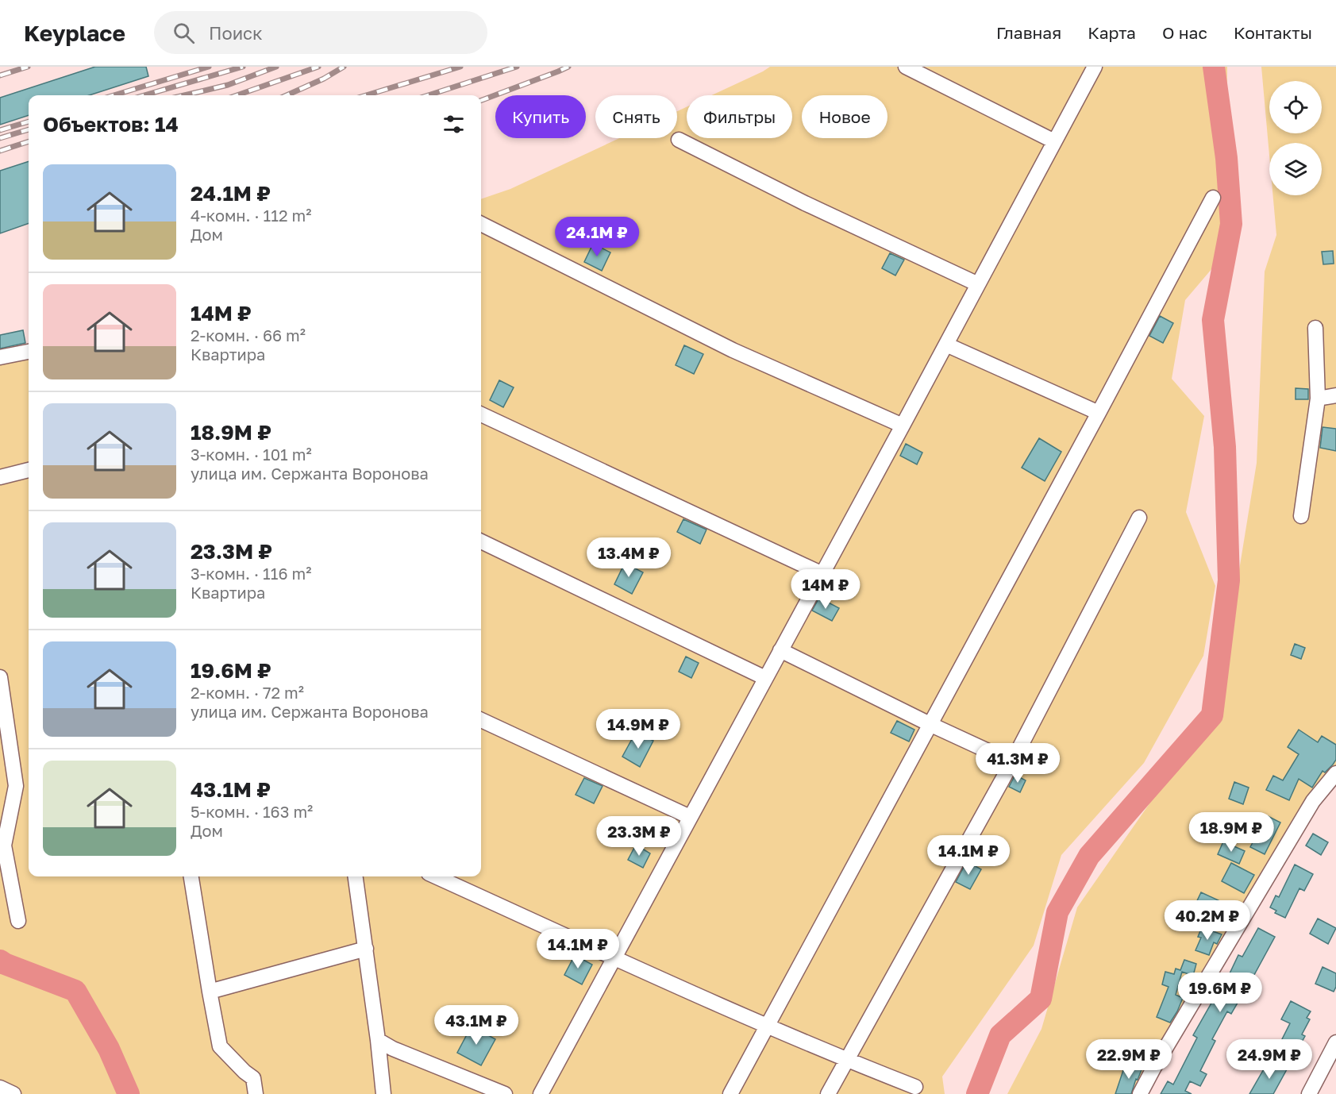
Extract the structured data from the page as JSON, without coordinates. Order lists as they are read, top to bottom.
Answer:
{
  "page": {
    "header": "Keyplace",
    "search": "Поиск",
    "nav": [
      "Главная",
      "Карта",
      "О нас",
      "Контакты"
    ],
    "chip": [
      "Купить",
      "Снять",
      "Фильтры",
      "Новое"
    ],
    "heading": "Объектов: 14",
    "list": [
      {
        "name": "24.1M ₽",
        "note": "4-комн. · 112 m² · Дом"
      },
      {
        "name": "14M ₽",
        "note": "2-комн. · 66 m² · Квартира"
      },
      {
        "name": "18.9M ₽",
        "note": "3-комн. · 101 m² · улица им. Сержанта Воронова"
      },
      {
        "name": "23.3M ₽",
        "note": "3-комн. · 116 m² · Квартира"
      },
      {
        "name": "19.6M ₽",
        "note": "2-комн. · 72 m² · улица им. Сержанта Воронова"
      },
      {
        "name": "43.1M ₽",
        "note": "5-комн. · 163 m² · Дом"
      }
    ],
    "price": [
      "24.1M ₽",
      "13.4M ₽",
      "14M ₽",
      "14.9M ₽",
      "41.3M ₽",
      "18.9M ₽",
      "23.3M ₽",
      "14.1M ₽",
      "40.2M ₽",
      "14.1M ₽",
      "19.6M ₽",
      "43.1M ₽",
      "22.9M ₽",
      "24.9M ₽"
    ]
  }
}
